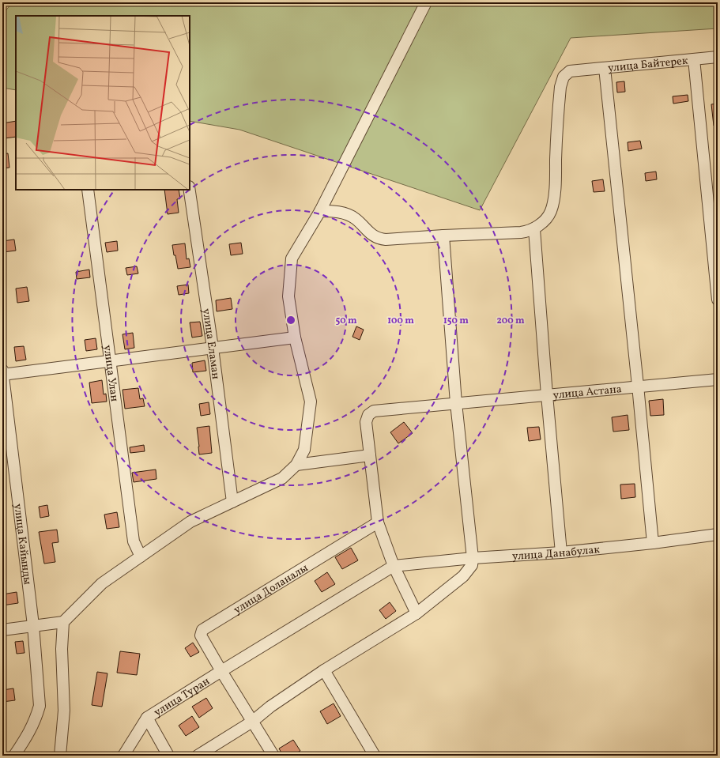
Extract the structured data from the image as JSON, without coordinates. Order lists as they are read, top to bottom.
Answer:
{
  "streets": {
    "street": [
      "улица Байтерек",
      "улица Еламан",
      "улица Улан",
      "улица Астана",
      "улица Кайынды",
      "улица Данабулак",
      "улица Доланалы",
      "улица Туран"
    ]
  },
  "crossings": [
    ["улица Данабулак", "улица Туран"],
    ["улица Доланалы", "улица Туран"]
  ],
  "rings": [
    "50 m",
    "100 m",
    "150 m",
    "200 m"
  ]
}
